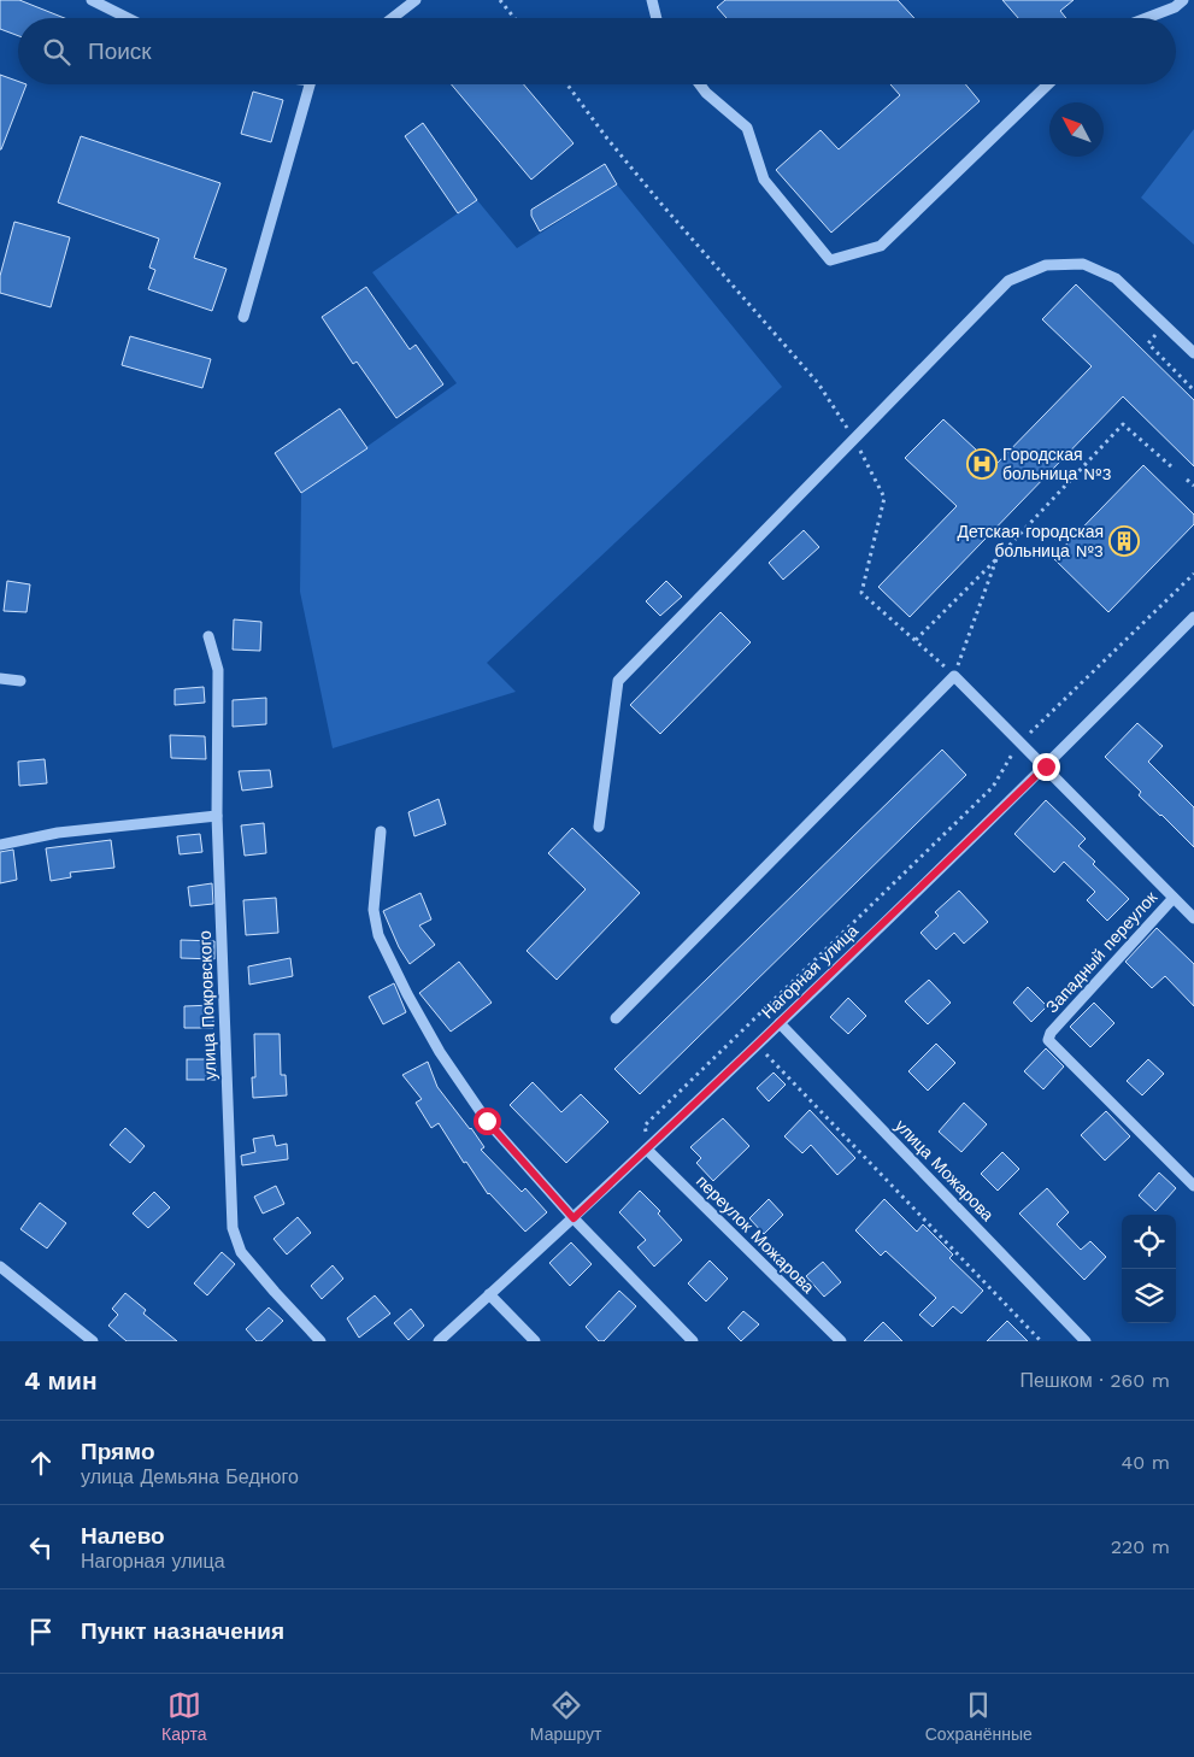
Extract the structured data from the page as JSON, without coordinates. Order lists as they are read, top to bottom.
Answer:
{
  "streets": {
    "street": [
      "Западный переулок",
      "Нагорная улица",
      "улица Покровского",
      "улица Можарова",
      "переулок Можарова"
    ]
  },
  "crossings": [
    ["Нагорная улица", "улица Можарова"],
    ["Нагорная улица", "переулок Можарова"]
  ],
  "places": {
    "hospital": ["Городская больница №3"],
    "building": ["Детская городская больница №3"]
  },
  "north": "top left",
  "page": {
    "search": "Поиск",
    "heading": ["4 мин", "Пешком · 260 m"],
    "list": [
      ["Прямо", "улица Демьяна Бедного", "40 m"],
      ["Налево", "Нагорная улица", "220 m"],
      "Пункт назначения"
    ],
    "nav": ["Карта", "Маршрут", "Сохранённые"]
  }
}
